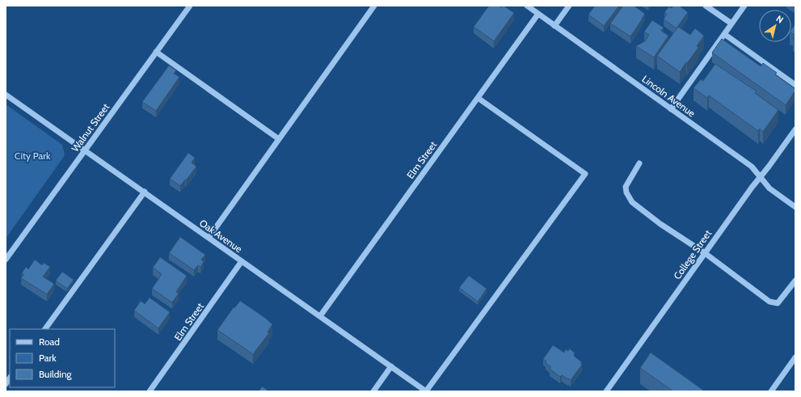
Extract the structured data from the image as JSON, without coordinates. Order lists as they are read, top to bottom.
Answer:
{
  "streets": {
    "street": [
      "Lincoln Avenue",
      "Walnut Street",
      "Elm Street",
      "Oak Avenue",
      "College Street"
    ]
  },
  "crossings": [
    ["Lincoln Avenue", "Elm Street"],
    ["Lincoln Avenue", "College Street"],
    ["Walnut Street", "Oak Avenue"],
    ["Elm Street", "Oak Avenue"]
  ],
  "parks": ["City Park"],
  "legend": ["Road", "Park", "Building"],
  "north": "top right"
}
